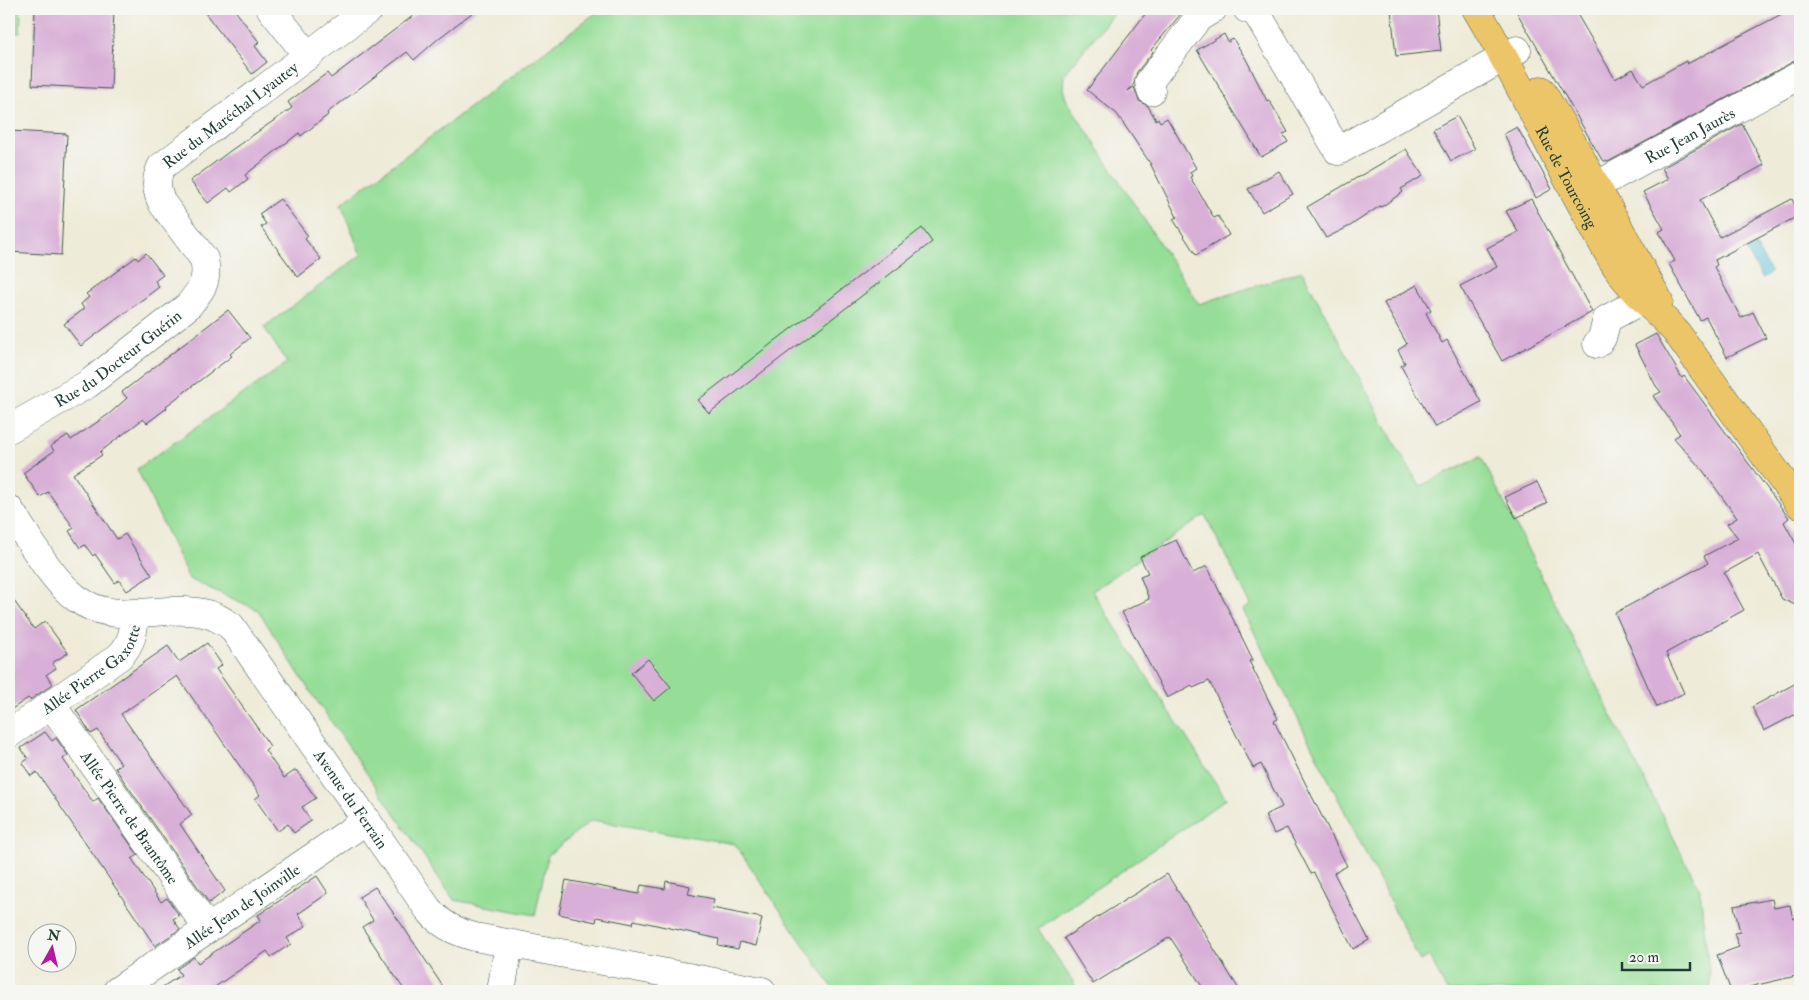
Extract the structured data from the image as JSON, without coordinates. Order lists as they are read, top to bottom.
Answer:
{
  "streets": {
    "main road": ["Rue de Tourcoing"],
    "street": [
      "Rue du Maréchal Lyautey",
      "Rue Jean Jaurès",
      "Rue du Docteur Guérin",
      "Allée Pierre Gaxotte",
      "Avenue du Ferrain",
      "Allée Pierre de Brantôme",
      "Allée Jean de Joinville"
    ]
  },
  "crossings": [
    ["Rue du Maréchal Lyautey", "Rue du Docteur Guérin"],
    ["Rue Jean Jaurès", "Rue de Tourcoing"],
    ["Allée Pierre Gaxotte", "Avenue du Ferrain"],
    ["Allée Pierre Gaxotte", "Allée Pierre de Brantôme"],
    ["Avenue du Ferrain", "Allée Jean de Joinville"],
    ["Allée Pierre de Brantôme", "Allée Jean de Joinville"]
  ],
  "scale_bar": "20 m",
  "north": "top"
}
